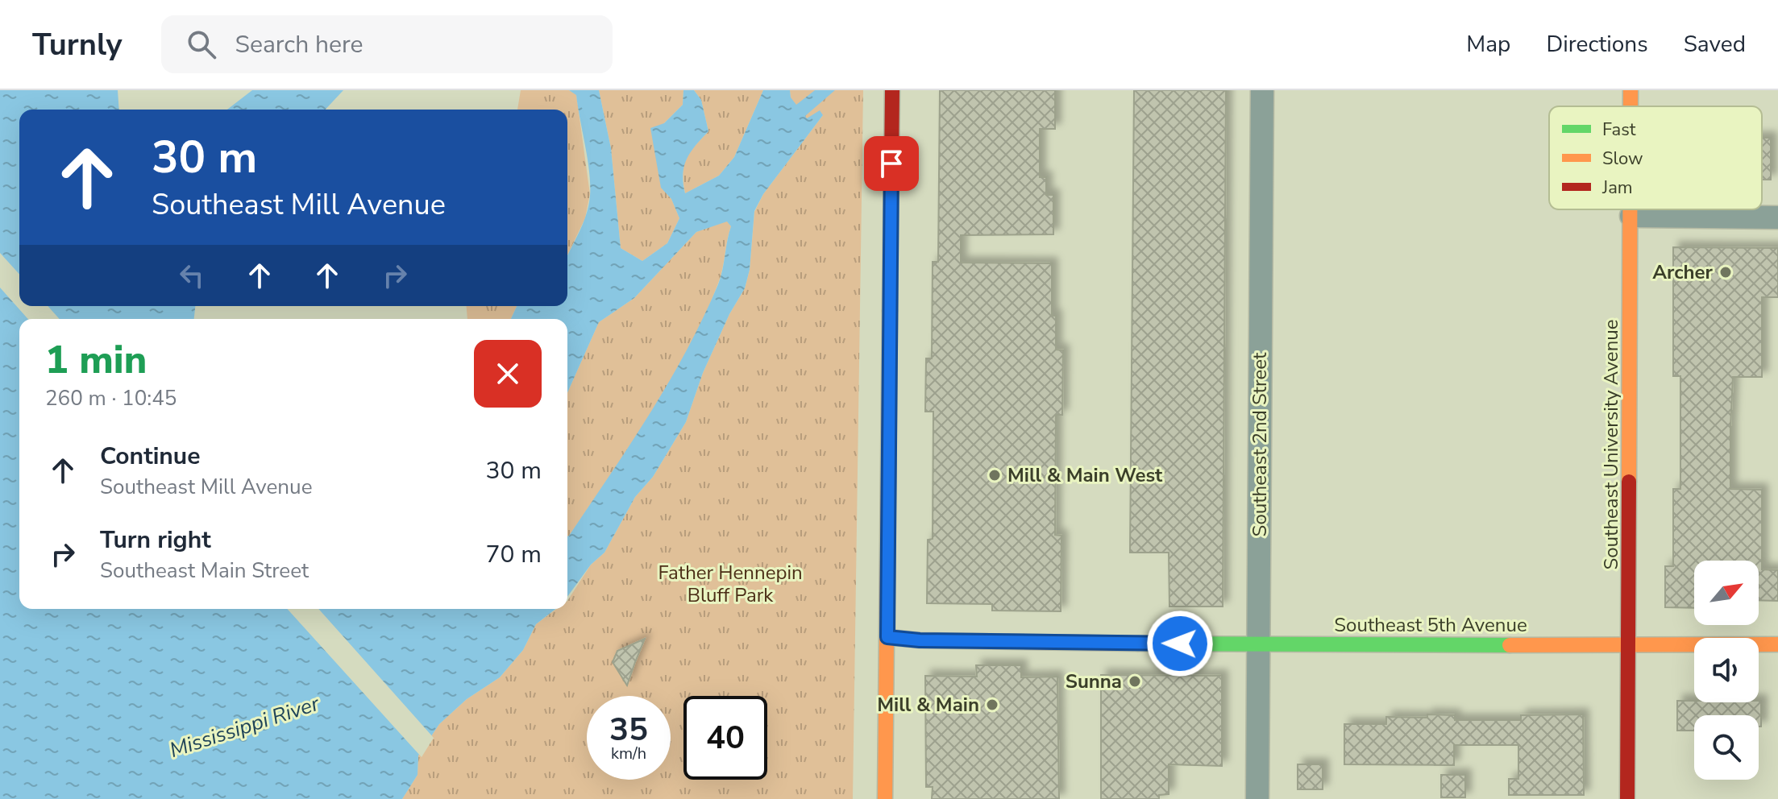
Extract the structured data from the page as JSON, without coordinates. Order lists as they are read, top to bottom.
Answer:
{
  "streets": {
    "street": ["Southeast 2nd Street", "Southeast University Avenue", "Southeast 5th Avenue"]
  },
  "crossings": [
    ["Southeast 2nd Street", "Southeast 5th Avenue"],
    ["Southeast University Avenue", "Southeast 5th Avenue"]
  ],
  "water": ["Mississippi River"],
  "parks": ["Father Hennepin Bluff Park"],
  "places": [
    "Archer",
    "Mill & Main West",
    "Sunna",
    "Mill & Main"
  ],
  "legend": ["Fast", "Slow", "Jam"],
  "north": "top right",
  "page": {
    "header": "Turnly",
    "search": "Search here",
    "nav": ["Map", "Directions", "Saved"],
    "turn": ["30 m", "Southeast Mill Avenue"],
    "heading": ["1 min", "260 m · 10:45"],
    "list": [
      {
        "name": "Continue",
        "note": "Southeast Mill Avenue",
        "value": "30 m"
      },
      {
        "name": "Turn right",
        "note": "Southeast Main Street",
        "value": "70 m"
      }
    ],
    "speed": "35 km/h",
    "limit": "40"
  }
}
